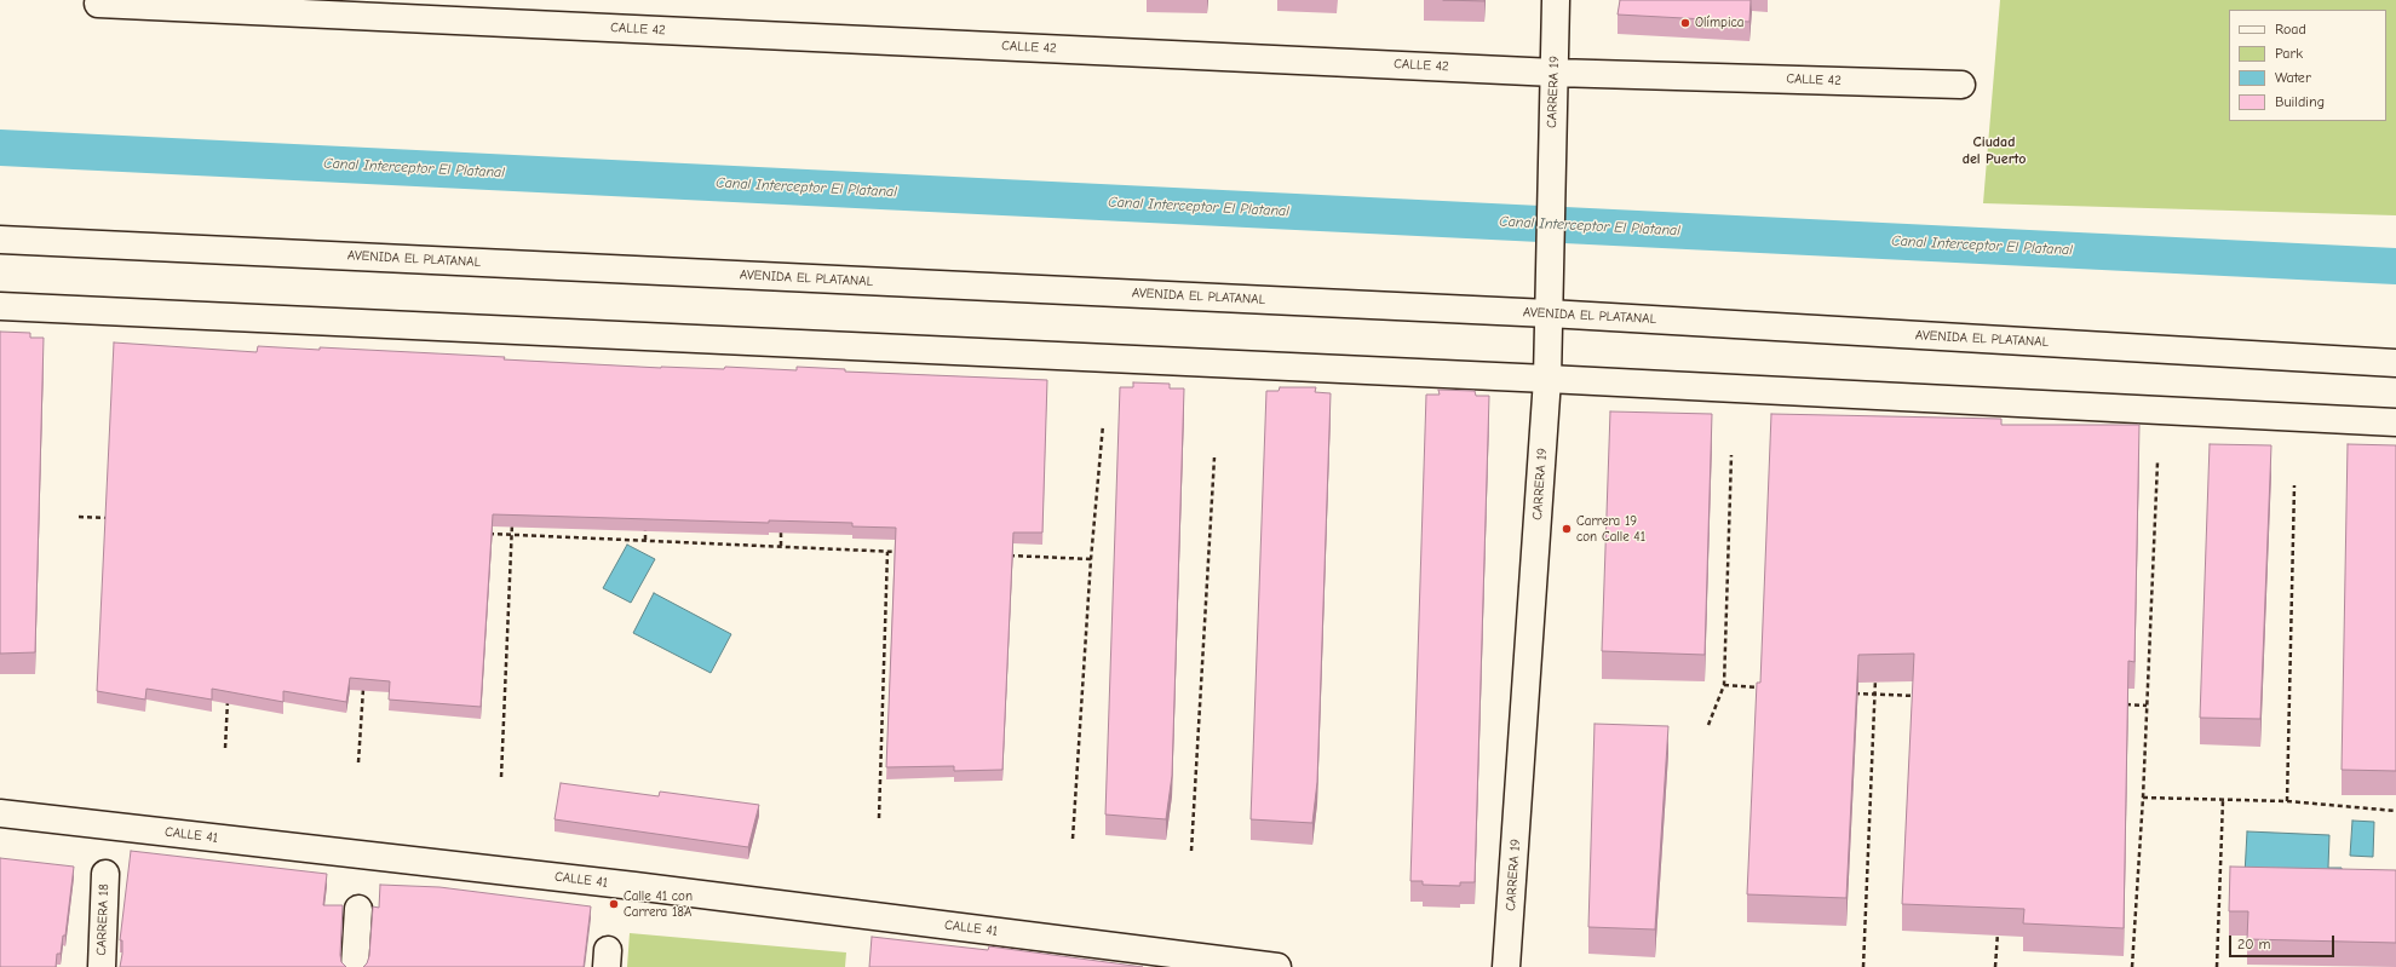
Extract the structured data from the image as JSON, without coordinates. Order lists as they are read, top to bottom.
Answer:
{
  "streets": {
    "main road": [
      "CALLE 42",
      "CARRERA 19",
      "AVENIDA EL PLATANAL",
      "CALLE 41",
      "CARRERA 18"
    ]
  },
  "crossings": [
    ["CALLE 42", "CARRERA 19"],
    ["CARRERA 19", "AVENIDA EL PLATANAL"]
  ],
  "districts": ["Ciudad del Puerto"],
  "water": ["Canal Interceptor El Platanal"],
  "places": ["Olímpica", "Carrera 19 con Calle 41", "Calle 41 con Carrera 18A"],
  "legend": [
    "Road",
    "Park",
    "Water",
    "Building"
  ],
  "scale_bar": "20 m"
}
